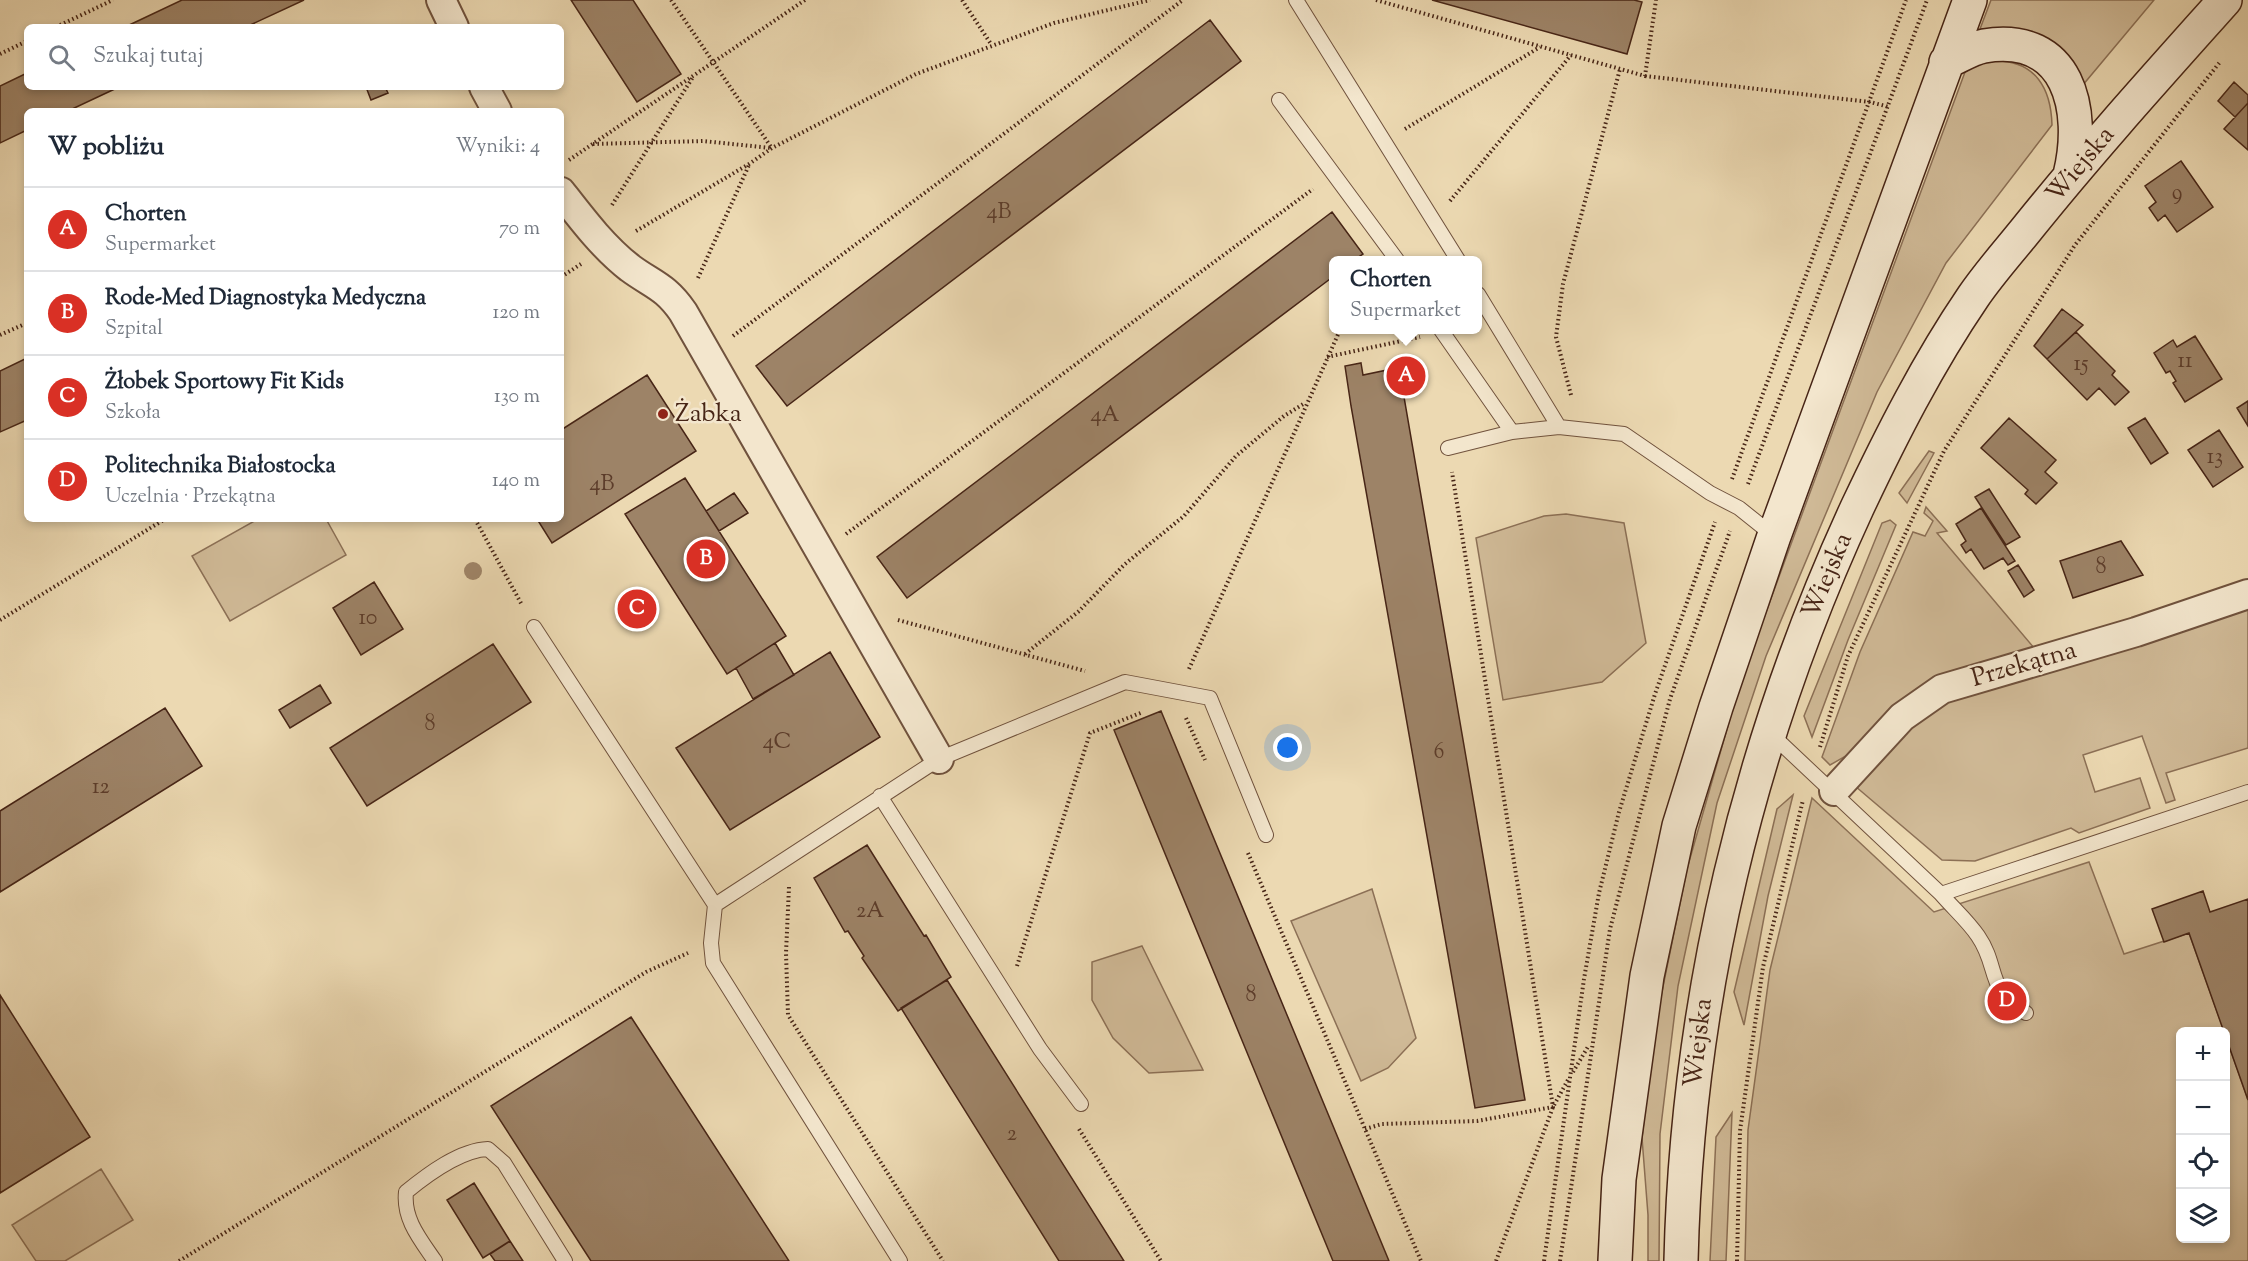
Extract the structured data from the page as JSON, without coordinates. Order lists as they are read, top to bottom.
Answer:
{
  "streets": {
    "main road": ["Wiejska"],
    "street": ["Przekątna"]
  },
  "places": ["Żabka"],
  "house_numbers": [
    "9",
    "4B",
    "11",
    "15",
    "4A",
    "13",
    "4B",
    "8",
    "10",
    "8",
    "4C",
    "6",
    "12",
    "2A",
    "8",
    "2"
  ],
  "page": {
    "search": "Szukaj tutaj",
    "heading": ["W pobliżu", "Wyniki: 4"],
    "list": [
      {
        "mark": "A",
        "name": "Chorten",
        "note": "Supermarket",
        "value": "70 m"
      },
      {
        "mark": "B",
        "name": "Rode-Med Diagnostyka Medyczna",
        "note": "Szpital",
        "value": "120 m"
      },
      {
        "mark": "C",
        "name": "Żłobek Sportowy Fit Kids",
        "note": "Szkoła",
        "value": "130 m"
      },
      {
        "mark": "D",
        "name": "Politechnika Białostocka",
        "note": "Uczelnia · Przekątna",
        "value": "140 m"
      }
    ],
    "popup": ["Chorten", "Supermarket"],
    "pins": [
      "A",
      "B",
      "C",
      "D"
    ],
    "map_buttons": ["+", "−"]
  }
}
